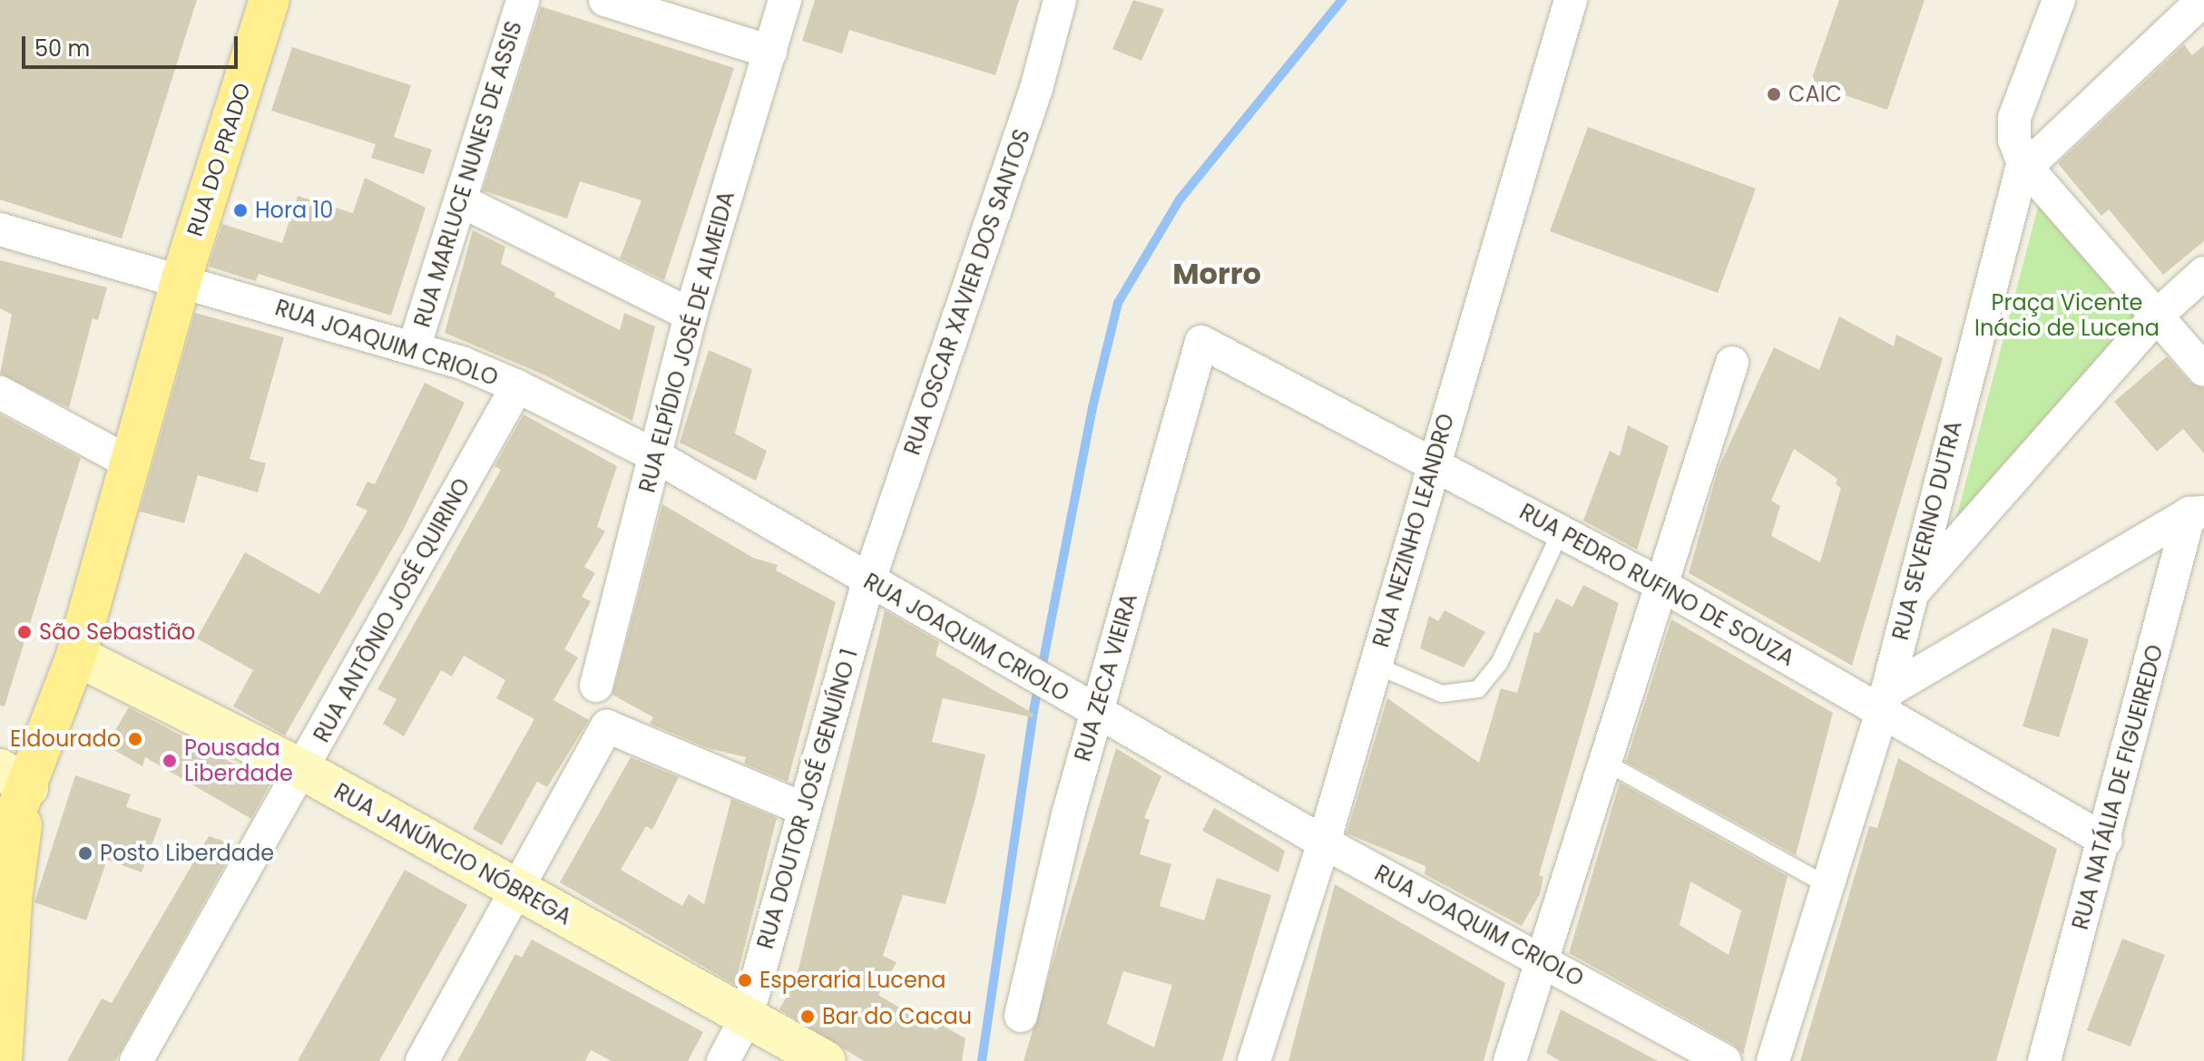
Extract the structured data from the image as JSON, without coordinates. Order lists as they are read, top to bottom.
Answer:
{
  "streets": {
    "main road": ["RUA DO PRADO"],
    "street": [
      "RUA MARLUCE NUNES DE ASSIS",
      "RUA OSCAR XAVIER DOS SANTOS",
      "RUA ELPÍDIO JOSÉ DE ALMEIDA",
      "RUA JOAQUIM CRIOLO",
      "RUA NEZINHO LEANDRO",
      "RUA SEVERINO DUTRA",
      "RUA PEDRO RUFINO DE SOUZA",
      "RUA ANTÔNIO JOSÉ QUIRINO",
      "RUA ZECA VIEIRA",
      "RUA NATÁLIA DE FIGUEIREDO",
      "RUA DOUTOR JOSÉ GENUÍNO 1",
      "RUA JANÚNCIO NÓBREGA"
    ]
  },
  "crossings": [
    ["RUA DO PRADO", "RUA JOAQUIM CRIOLO"],
    ["RUA DO PRADO", "RUA JANÚNCIO NÓBREGA"],
    ["RUA MARLUCE NUNES DE ASSIS", "RUA JOAQUIM CRIOLO"],
    ["RUA OSCAR XAVIER DOS SANTOS", "RUA JOAQUIM CRIOLO"],
    ["RUA OSCAR XAVIER DOS SANTOS", "RUA DOUTOR JOSÉ GENUÍNO 1"],
    ["RUA ELPÍDIO JOSÉ DE ALMEIDA", "RUA JOAQUIM CRIOLO"],
    ["RUA JOAQUIM CRIOLO", "RUA NEZINHO LEANDRO"],
    ["RUA JOAQUIM CRIOLO", "RUA ANTÔNIO JOSÉ QUIRINO"],
    ["RUA JOAQUIM CRIOLO", "RUA ZECA VIEIRA"],
    ["RUA JOAQUIM CRIOLO", "RUA DOUTOR JOSÉ GENUÍNO 1"],
    ["RUA NEZINHO LEANDRO", "RUA PEDRO RUFINO DE SOUZA"],
    ["RUA SEVERINO DUTRA", "RUA PEDRO RUFINO DE SOUZA"],
    ["RUA PEDRO RUFINO DE SOUZA", "RUA ZECA VIEIRA"],
    ["RUA PEDRO RUFINO DE SOUZA", "RUA NATÁLIA DE FIGUEIREDO"],
    ["RUA ANTÔNIO JOSÉ QUIRINO", "RUA JANÚNCIO NÓBREGA"],
    ["RUA DOUTOR JOSÉ GENUÍNO 1", "RUA JANÚNCIO NÓBREGA"]
  ],
  "districts": ["Morro"],
  "parks": ["Praça Vicente Inácio de Lucena"],
  "places": [
    "CAIC",
    "Hora 10",
    "São Sebastião",
    "Eldourado",
    "Pousada Liberdade",
    "Posto Liberdade",
    "Esperaria Lucena",
    "Bar do Cacau"
  ],
  "scale_bar": "50 m"
}
